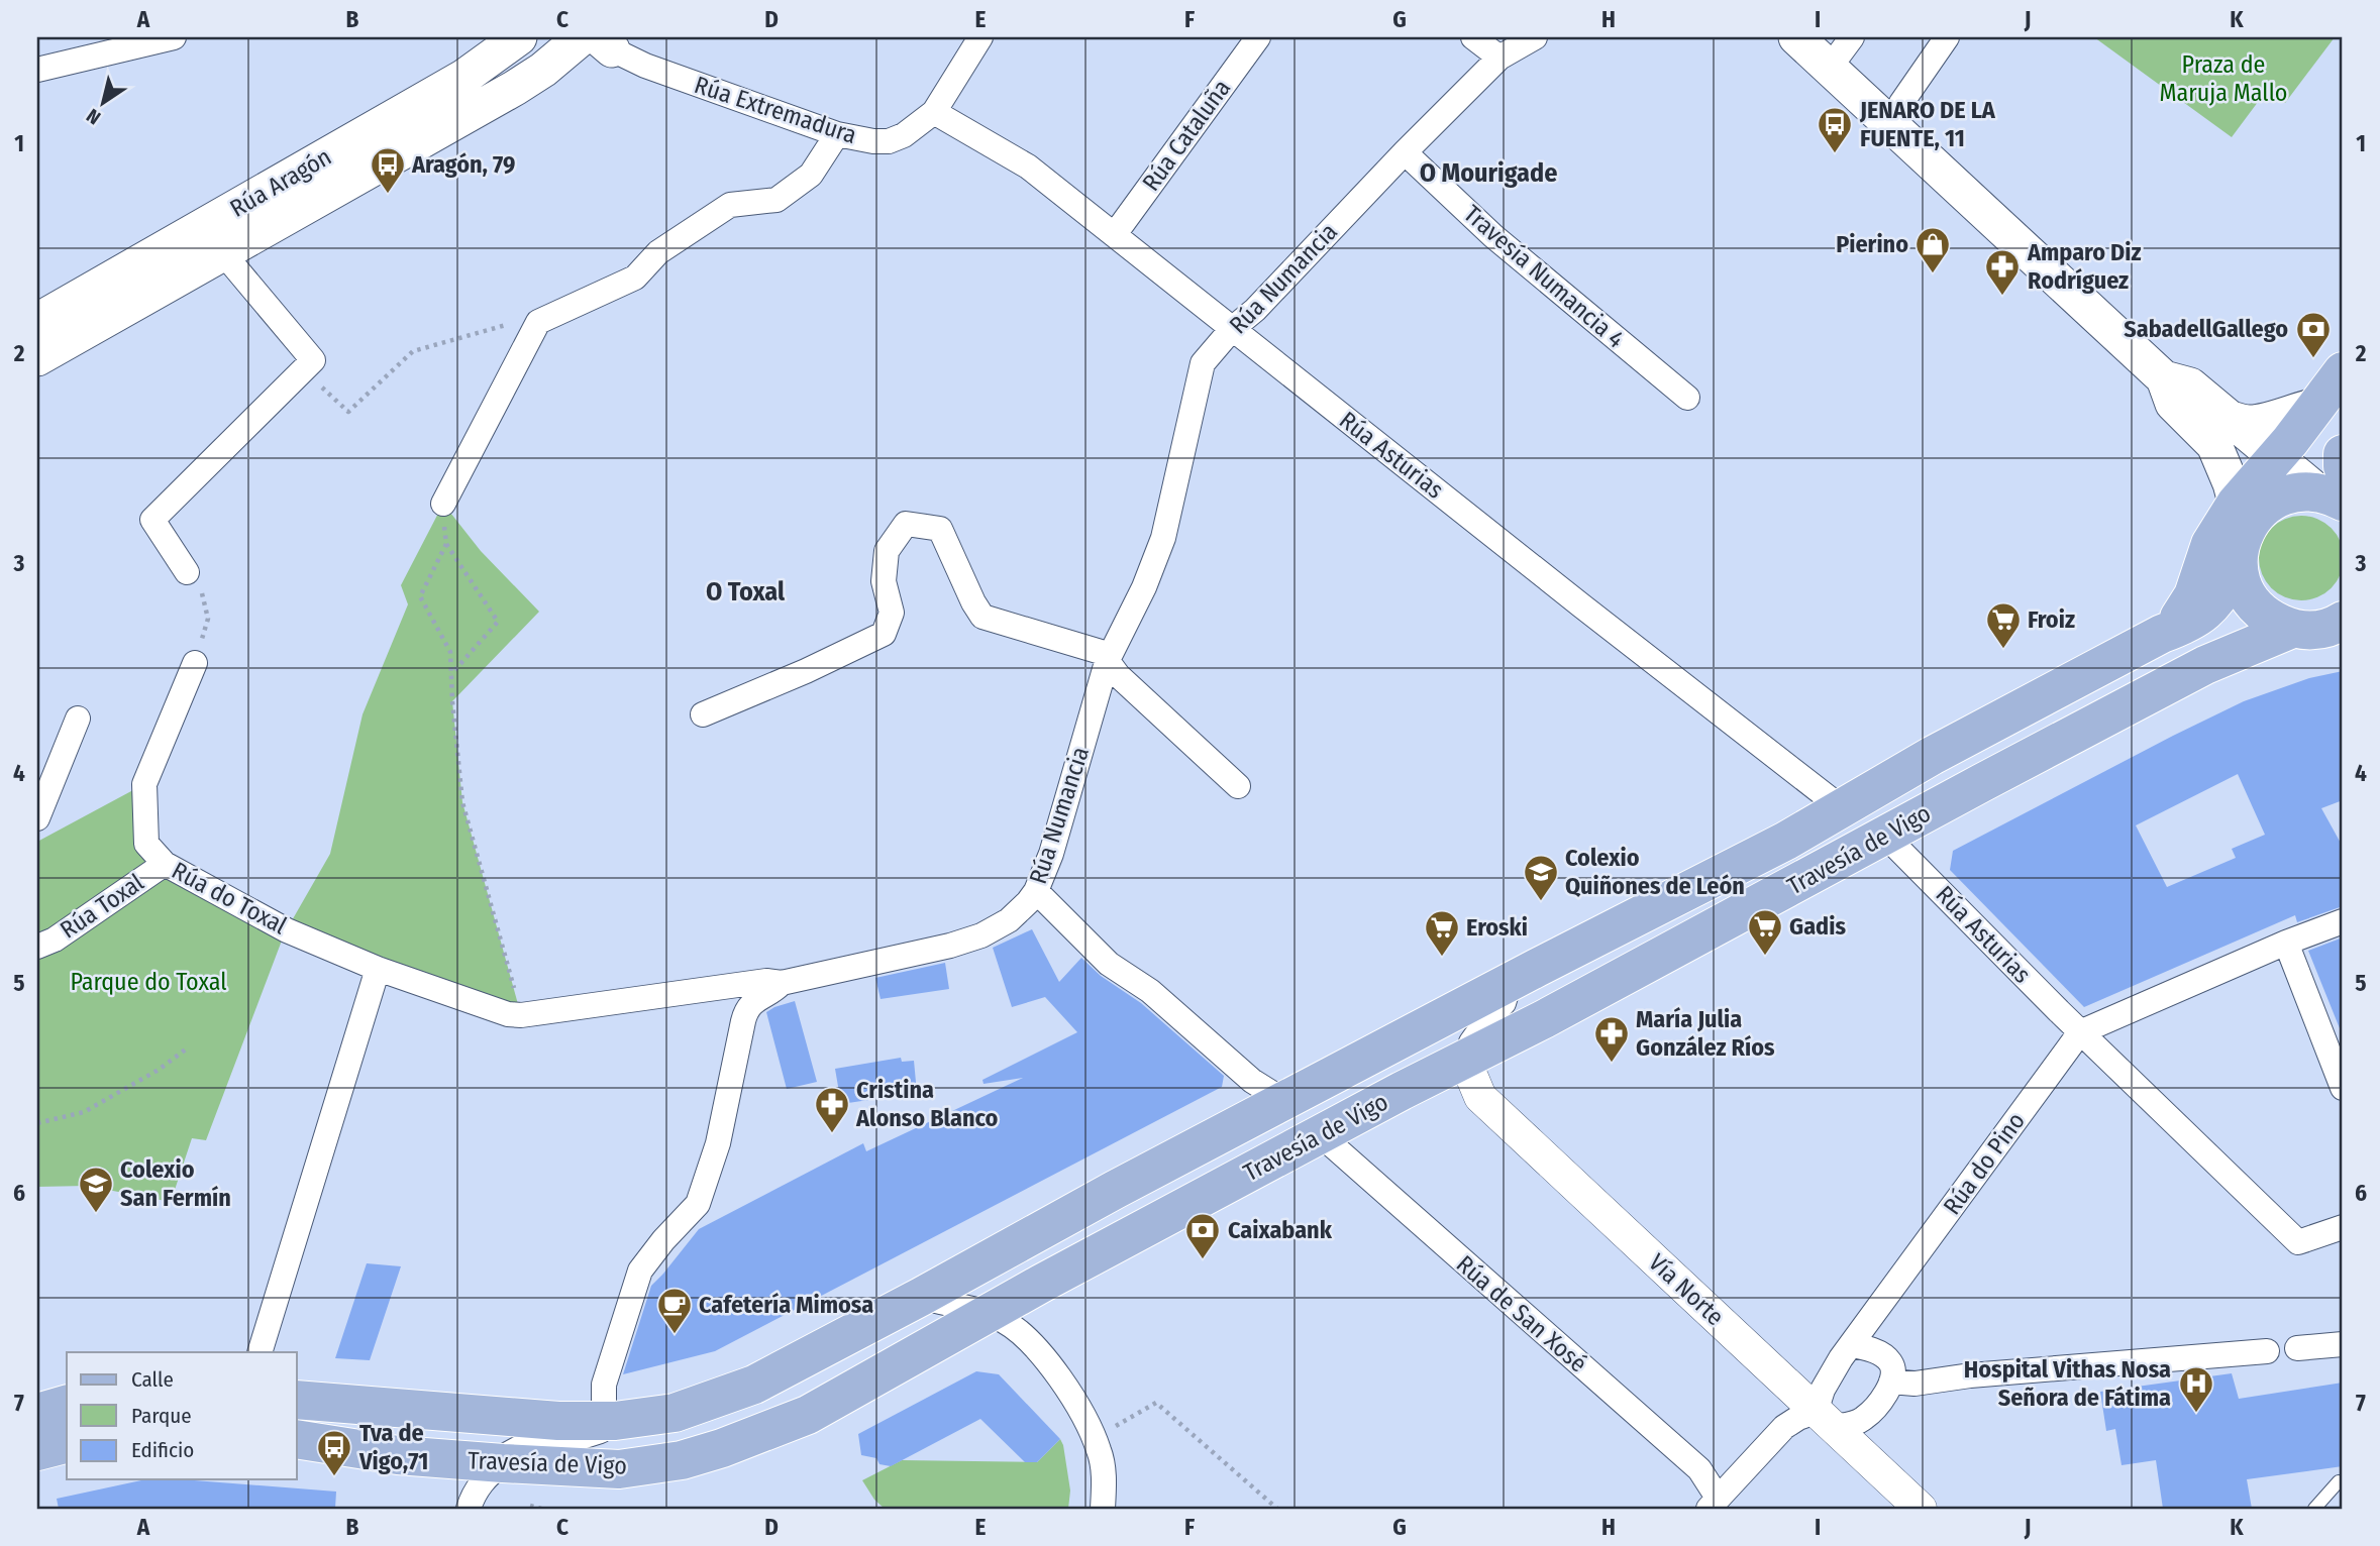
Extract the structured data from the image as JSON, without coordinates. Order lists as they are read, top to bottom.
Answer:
{
  "streets": {
    "main road": ["Rúa Aragón", "Travesía de Vigo"],
    "street": [
      "Rúa Extremadura",
      "Rúa Cataluña",
      "Travesía Numancia 4",
      "Rúa Numancia",
      "Rúa Asturias",
      "Rúa do Toxal",
      "Rúa Toxal",
      "Rúa do Pino",
      "Vía Norte",
      "Rúa de San Xosé"
    ]
  },
  "crossings": [
    ["Rúa Extremadura", "Rúa Aragón"],
    ["Rúa Extremadura", "Rúa Asturias"],
    ["Rúa Cataluña", "Rúa Asturias"],
    ["Travesía Numancia 4", "Rúa Numancia"],
    ["Rúa Numancia", "Rúa Asturias"],
    ["Rúa Numancia", "Travesía de Vigo"],
    ["Rúa Numancia", "Rúa do Toxal"],
    ["Rúa Asturias", "Travesía de Vigo"],
    ["Rúa Asturias", "Rúa do Pino"],
    ["Travesía de Vigo", "Vía Norte"],
    ["Travesía de Vigo", "Rúa de San Xosé"],
    ["Rúa do Toxal", "Rúa Toxal"],
    ["Rúa do Pino", "Vía Norte"]
  ],
  "districts": ["O Mourigade", "O Toxal"],
  "parks": ["Praza de Maruja Mallo", "Parque do Toxal"],
  "places": {
    "bus stop": ["JENARO DE LA FUENTE, 11", "Aragón, 79", "Tva de Vigo,71"],
    "shop": ["Pierino"],
    "pharmacy": ["Amparo Diz Rodríguez", "María Julia González Ríos", "Cristina Alonso Blanco"],
    "bank": ["SabadellGallego", "Caixabank"],
    "supermarket": ["Froiz", "Gadis", "Eroski"],
    "school or university": ["Colexio Quiñones de León", "Colexio San Fermín"],
    "cafe": ["Cafetería Mimosa"],
    "hospital": ["Hospital Vithas Nosa Señora de Fátima"]
  },
  "legend": ["Calle", "Parque", "Edificio"],
  "north": "bottom left",
  "grid": {
    "columns": [
      "A",
      "B",
      "C",
      "D",
      "E",
      "F",
      "G",
      "H",
      "I",
      "J",
      "K"
    ],
    "rows": [
      "1",
      "2",
      "3",
      "4",
      "5",
      "6",
      "7"
    ]
  }
}
